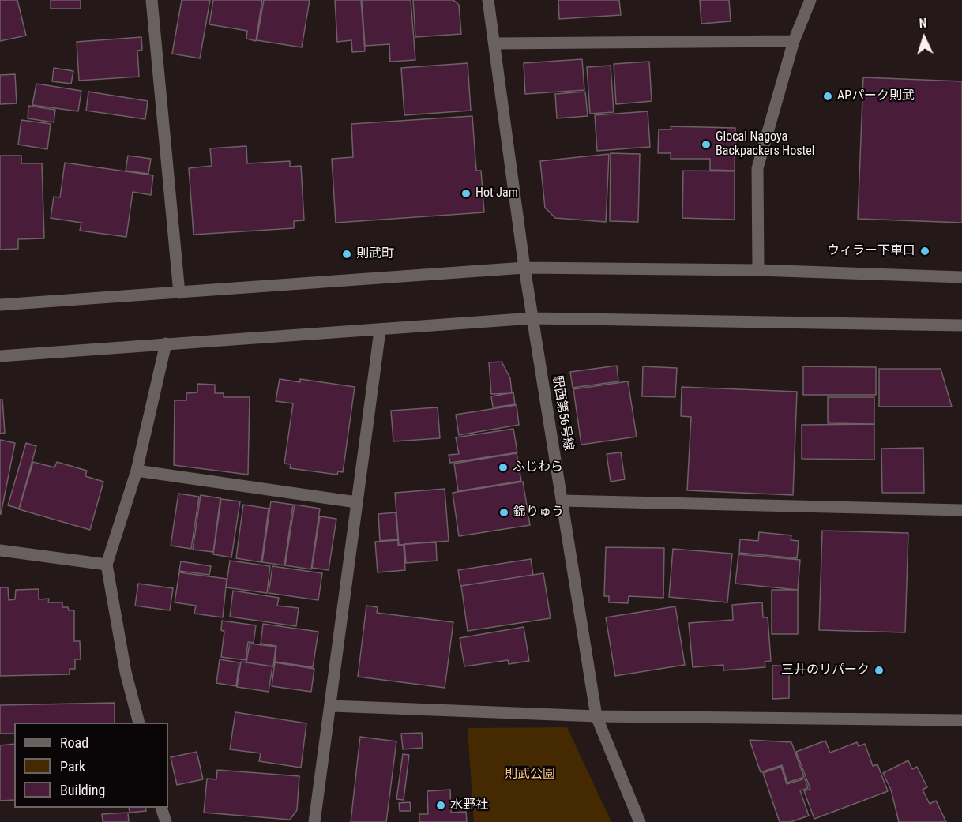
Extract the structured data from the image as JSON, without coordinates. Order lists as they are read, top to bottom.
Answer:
{
  "streets": {
    "street": ["駅西第56号線"]
  },
  "parks": ["則武公園"],
  "places": [
    "APパーク則武",
    "Glocal Nagoya Backpackers Hostel",
    "Hot Jam",
    "ウィラー下車口",
    "則武町",
    "ふじわら",
    "錦りゅう",
    "三井のリパーク",
    "水野社"
  ],
  "legend": ["Road", "Park", "Building"],
  "north": "top"
}
